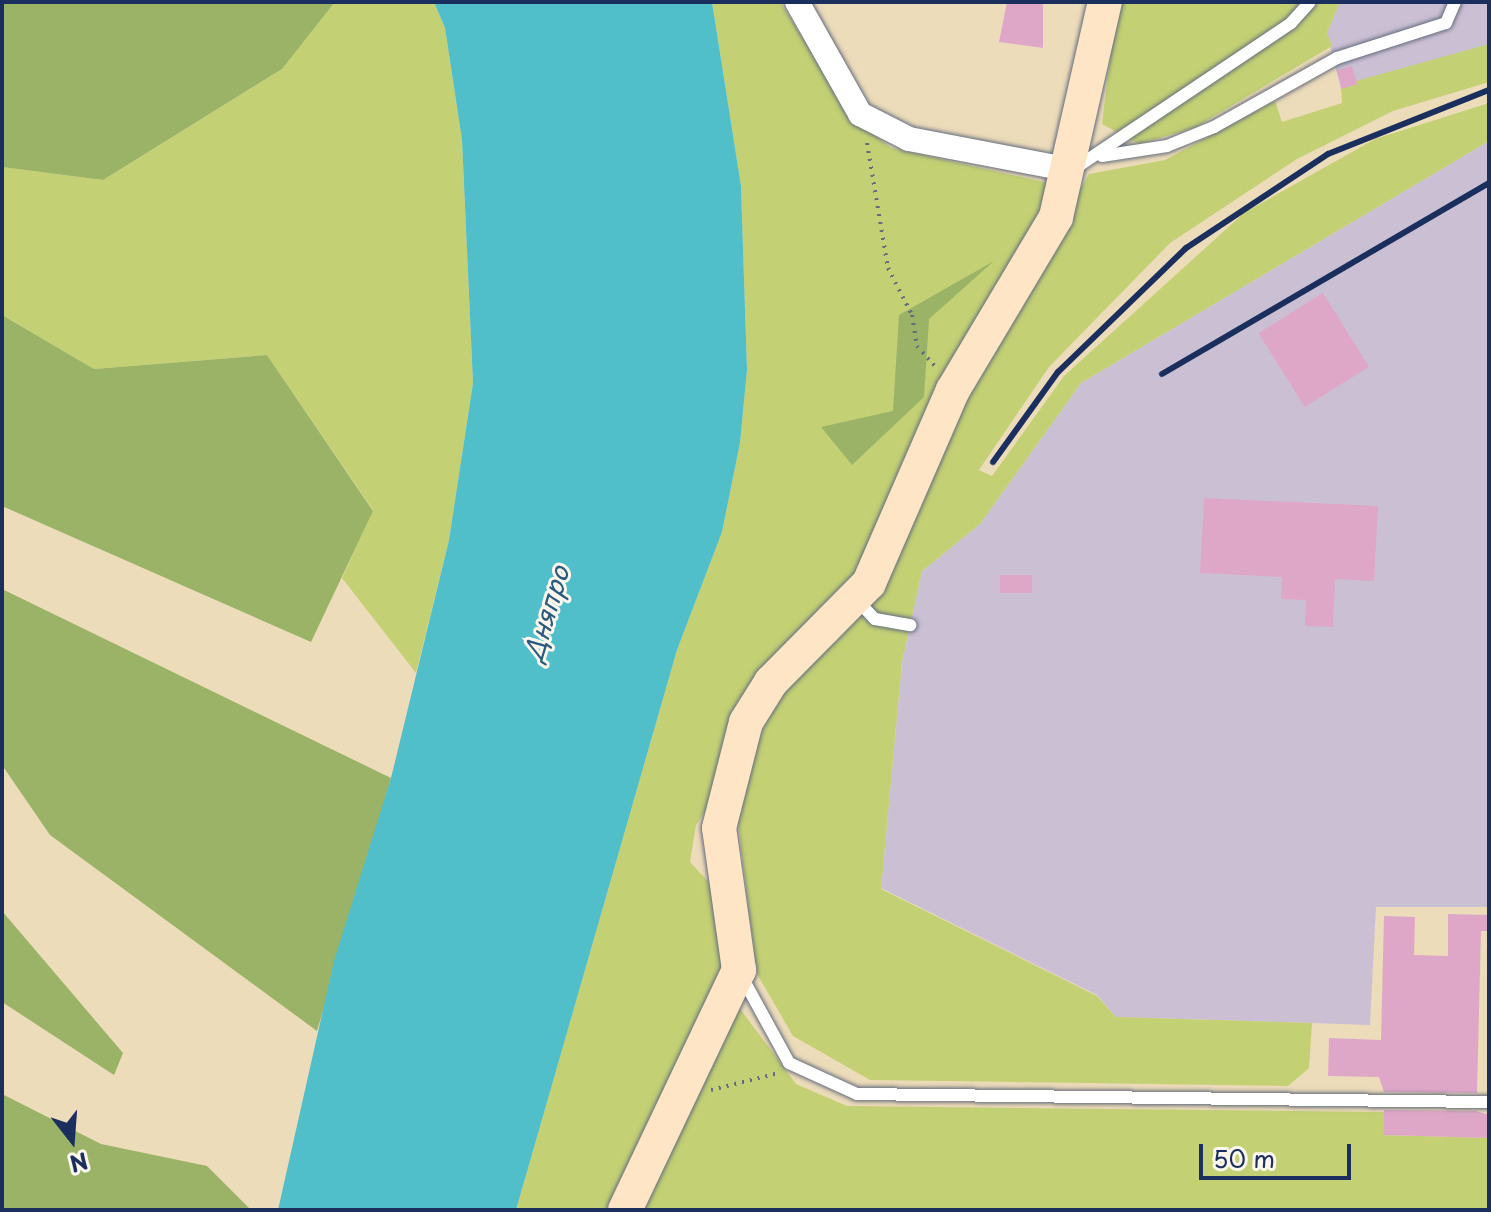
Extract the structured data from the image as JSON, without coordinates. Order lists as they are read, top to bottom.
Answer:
{
  "water": ["Дняпро"],
  "scale_bar": "50 m",
  "north": "bottom"
}
